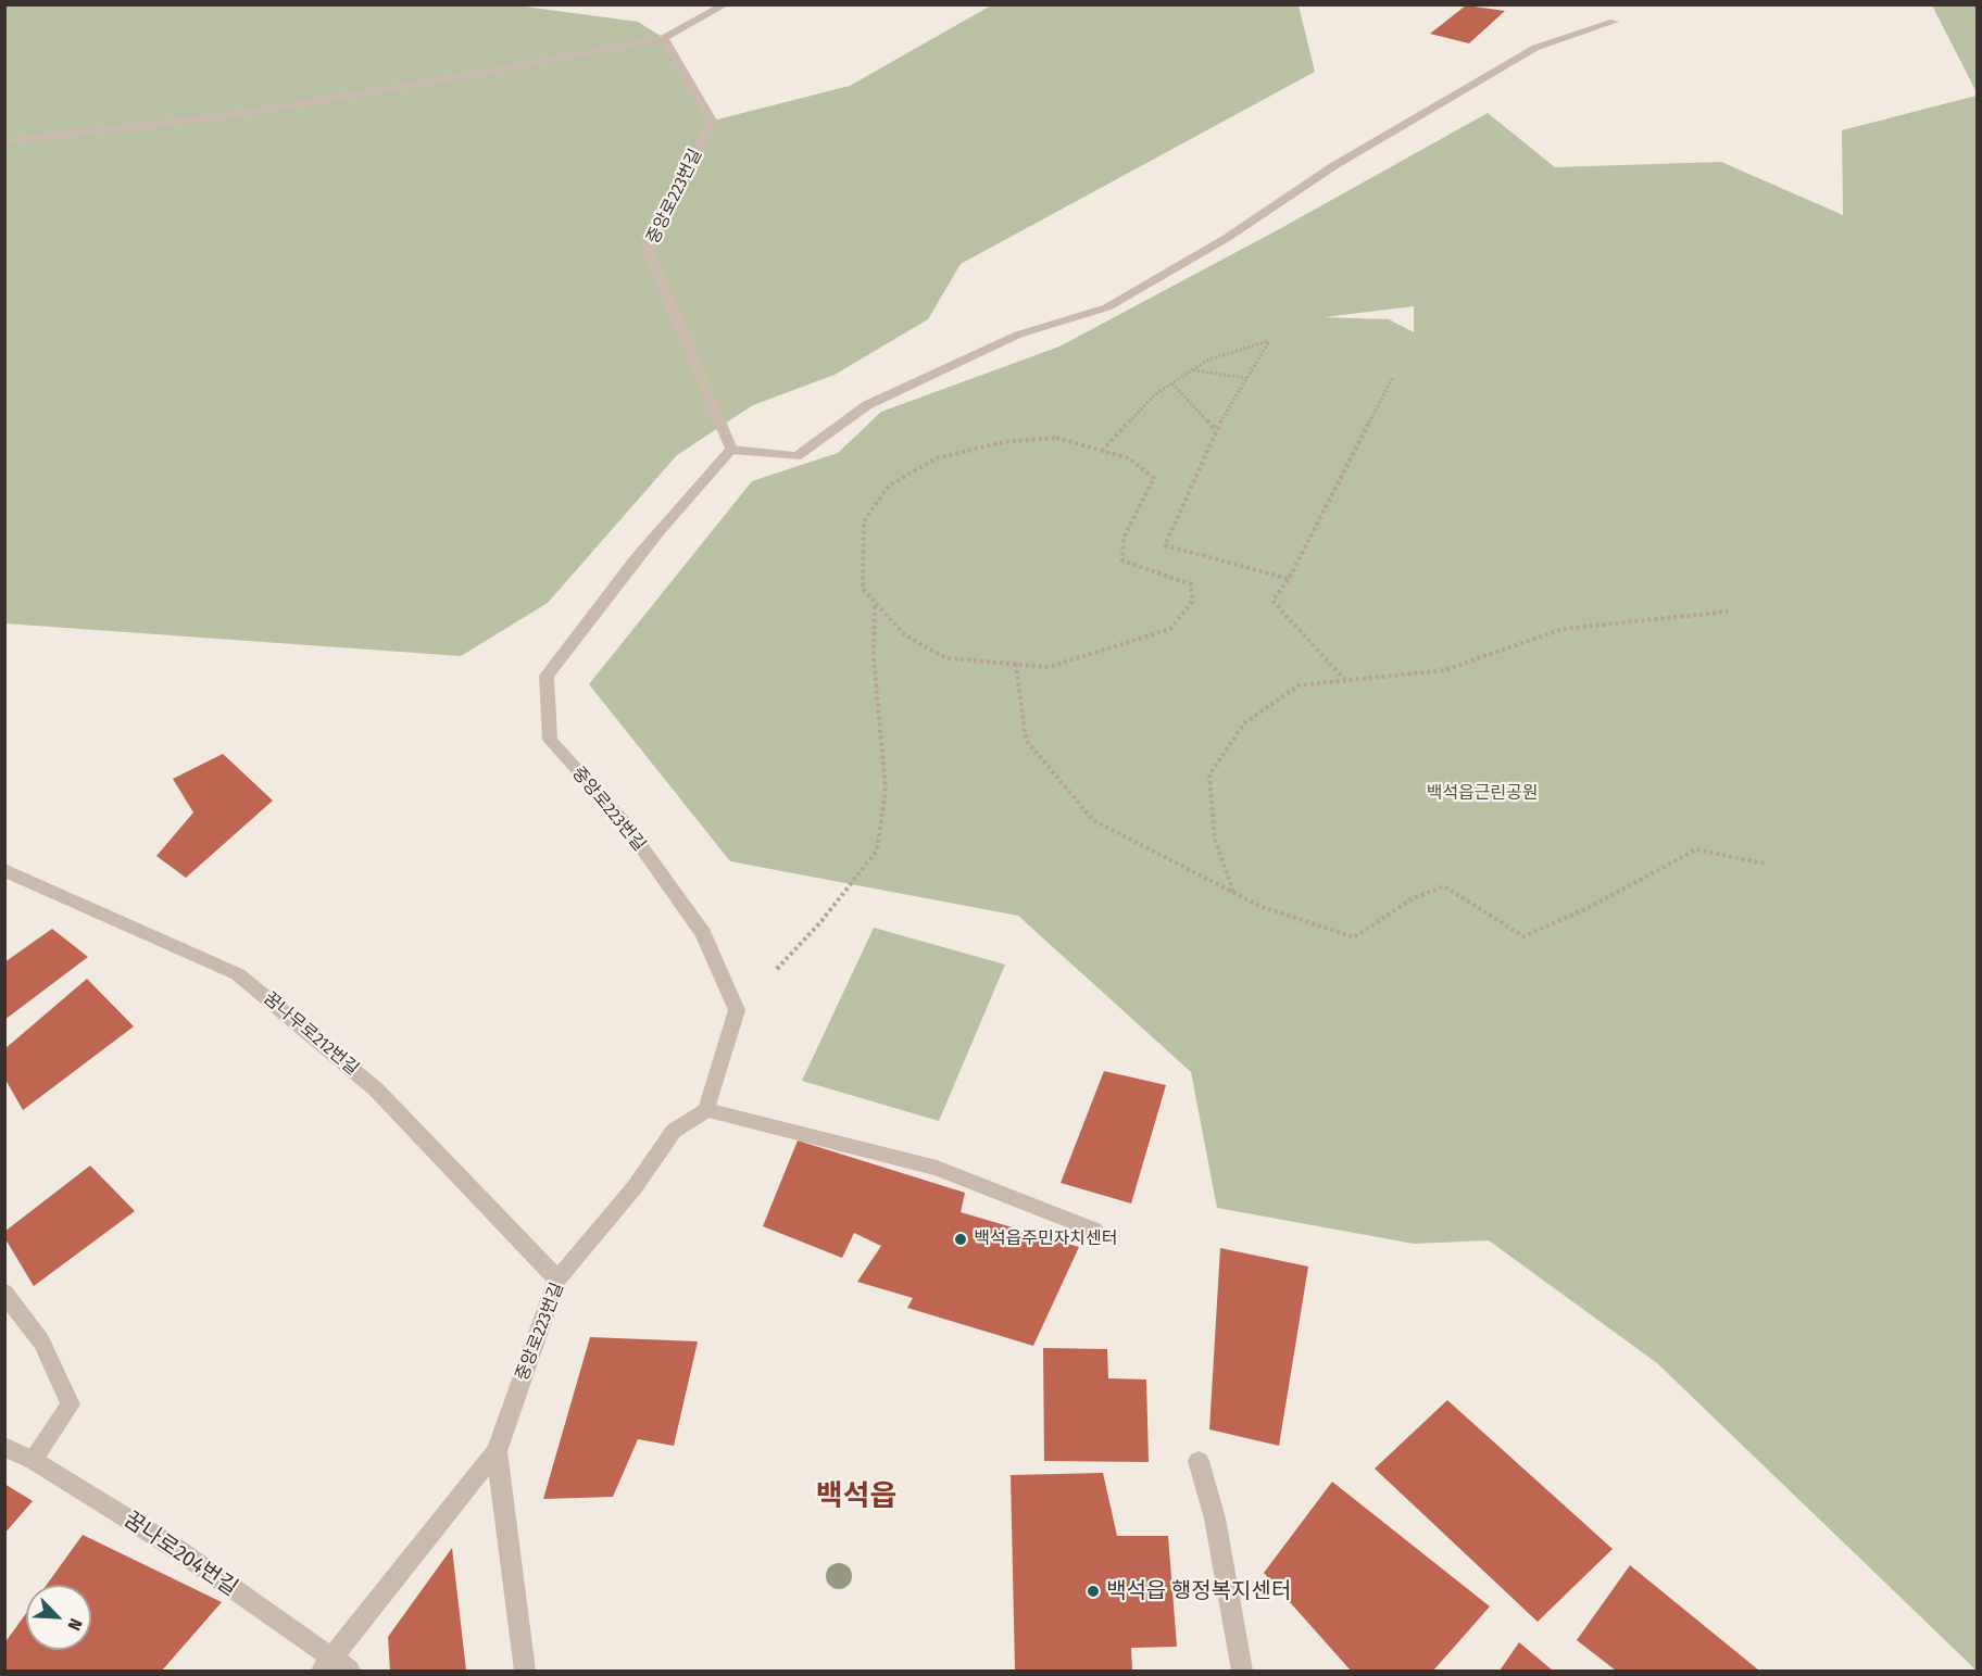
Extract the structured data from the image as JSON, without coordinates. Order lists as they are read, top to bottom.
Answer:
{
  "streets": {
    "street": ["중앙로223번길", "꿈나무로212번길", "꿈나로204번길"]
  },
  "crossings": [
    ["중앙로223번길", "꿈나무로212번길"]
  ],
  "districts": ["백석읍"],
  "parks": ["백석읍근린공원"],
  "places": ["백석읍주민자치센터", "백석읍 행정복지센터"],
  "north": "bottom right"
}
